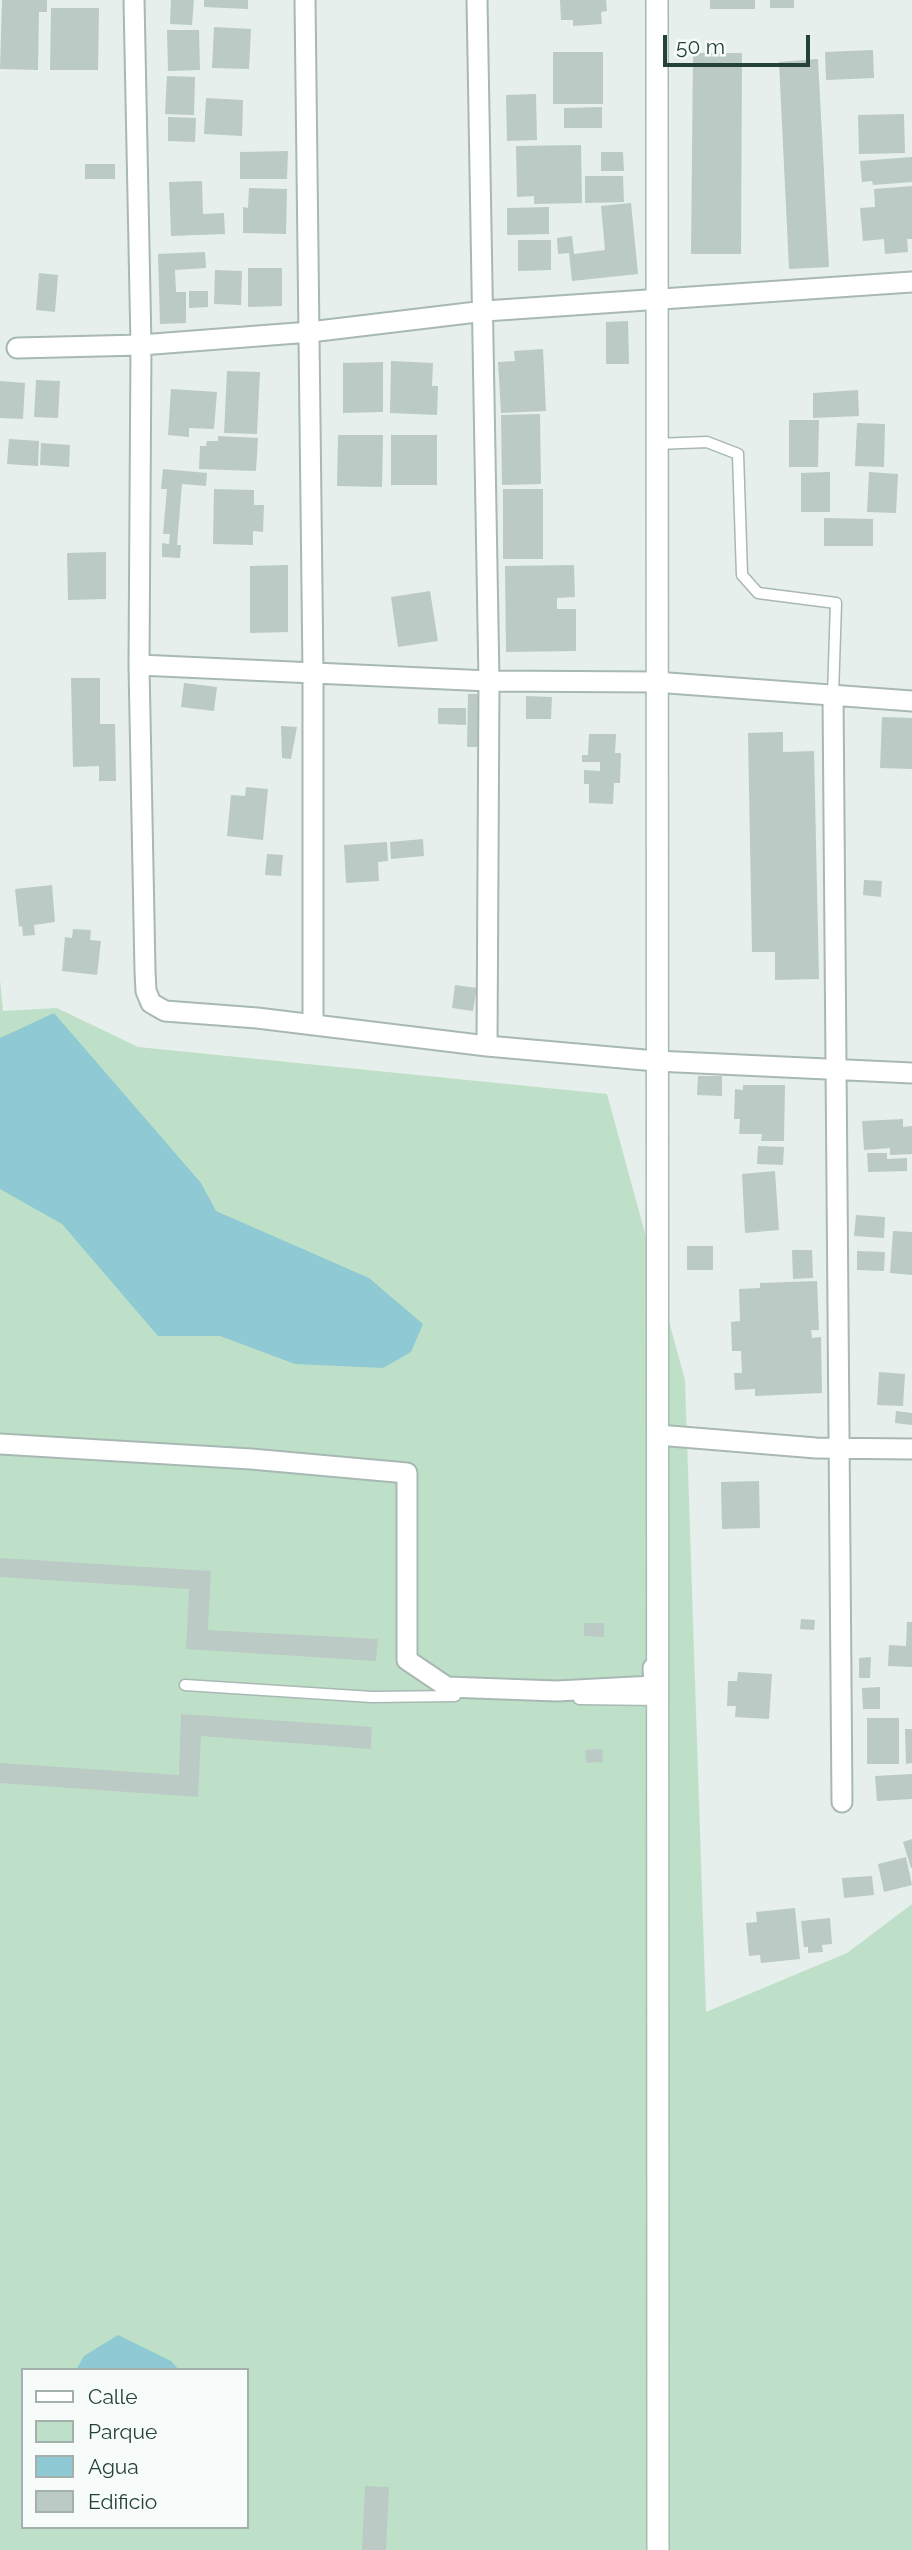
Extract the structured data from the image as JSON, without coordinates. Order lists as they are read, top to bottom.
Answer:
{
  "legend": [
    "Calle",
    "Parque",
    "Agua",
    "Edificio"
  ],
  "scale_bar": "50 m"
}
